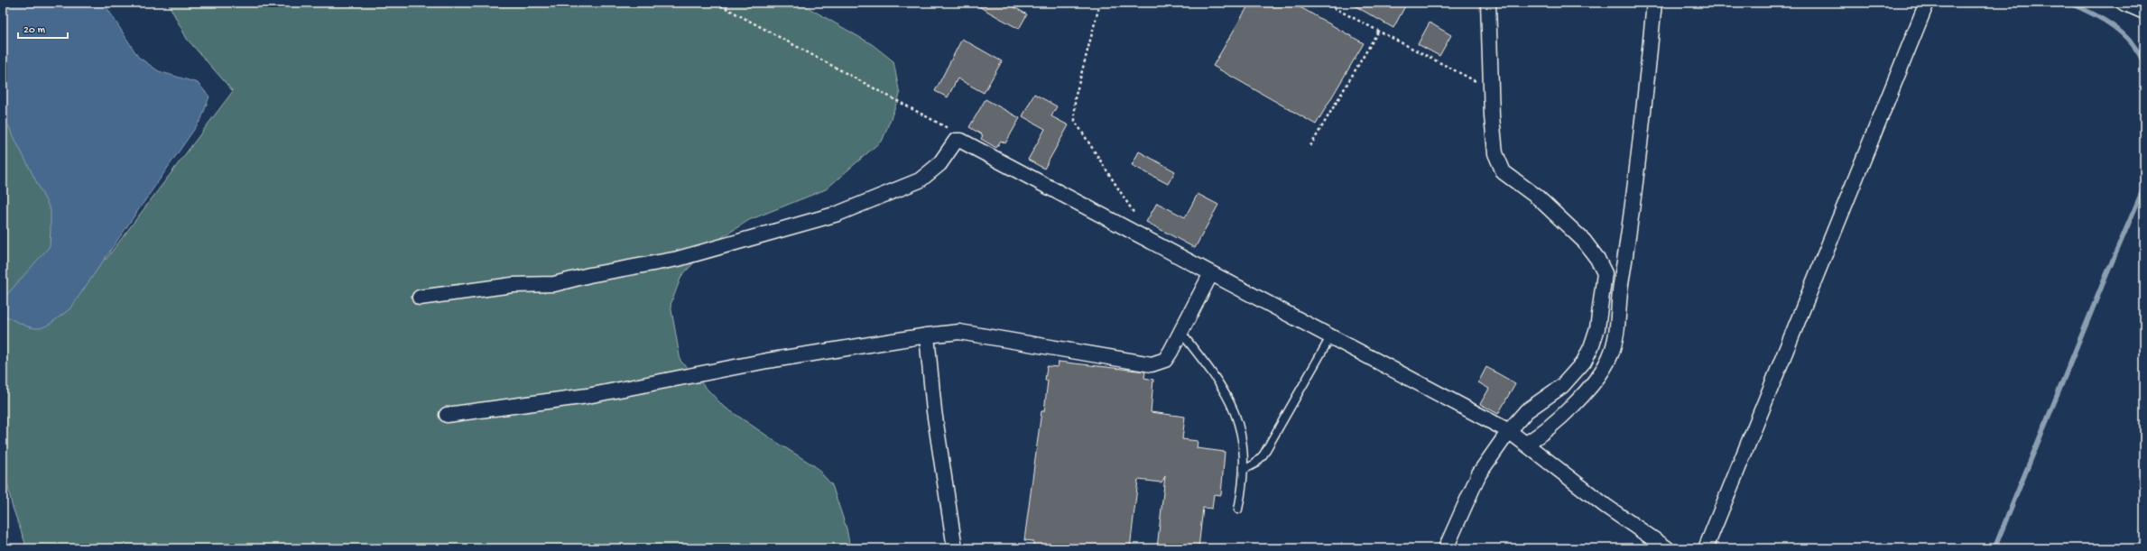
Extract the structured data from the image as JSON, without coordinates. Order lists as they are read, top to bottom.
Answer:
{
  "scale_bar": "20 m"
}
